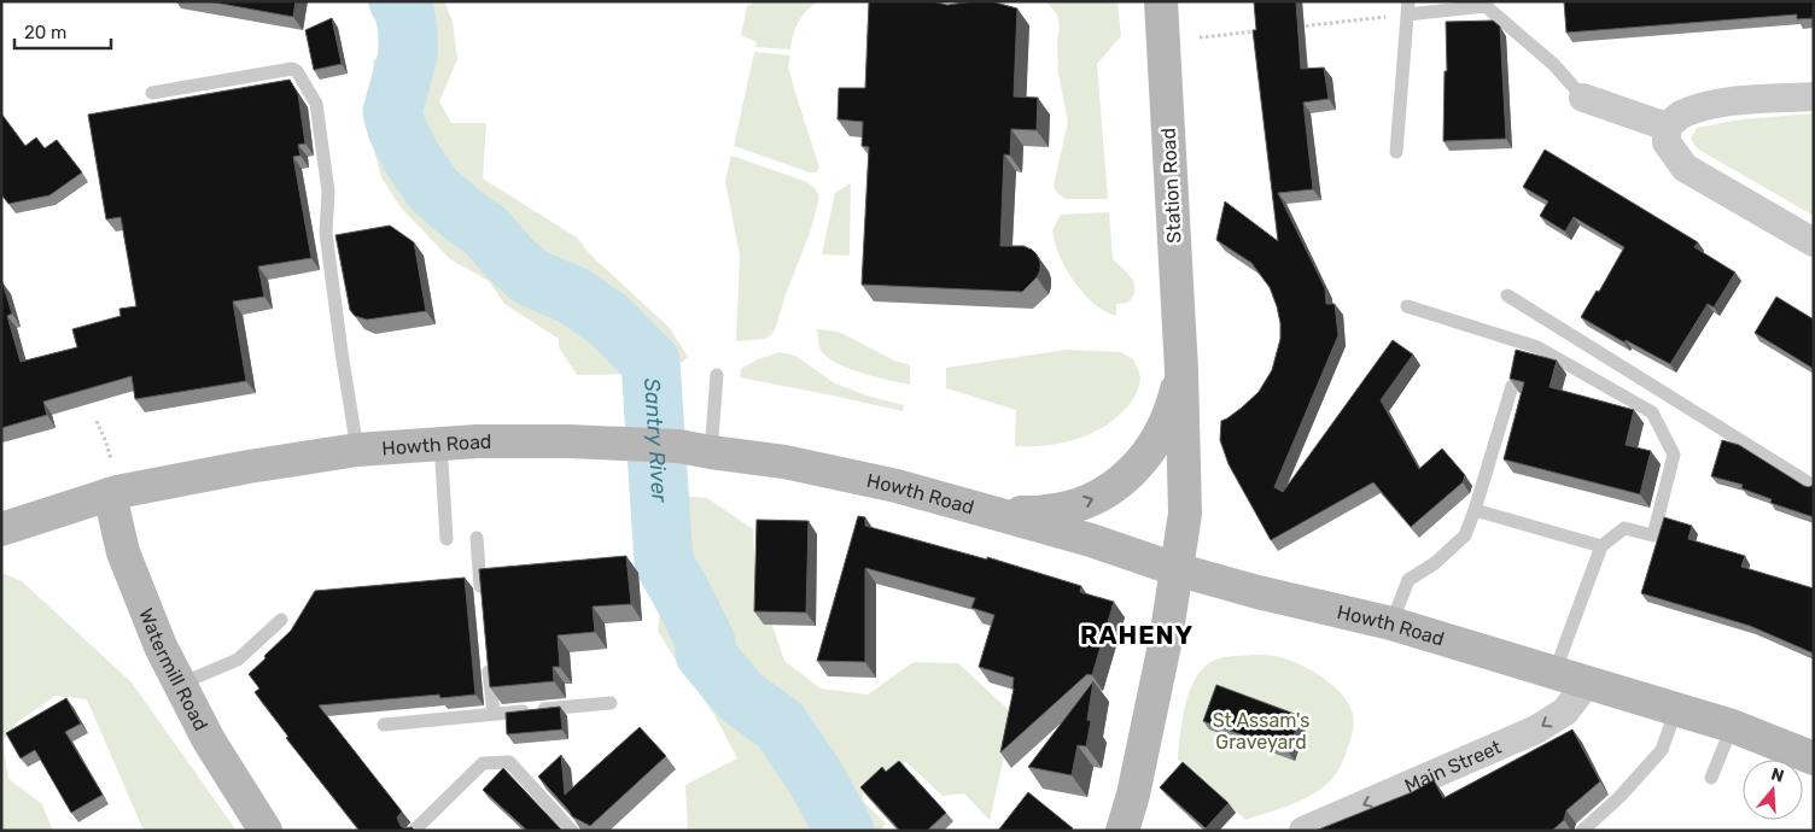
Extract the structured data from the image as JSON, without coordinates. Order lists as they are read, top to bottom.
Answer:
{
  "streets": {
    "main road": ["Station Road", "Howth Road", "Watermill Road"],
    "street": ["Main Street"]
  },
  "crossings": [
    ["Station Road", "Howth Road"],
    ["Howth Road", "Watermill Road"],
    ["Howth Road", "Main Street"]
  ],
  "one_way": ["Main Street"],
  "districts": ["RAHENY"],
  "water": ["Santry River"],
  "parks": ["St Assam's Graveyard"],
  "scale_bar": "20 m",
  "north": "top"
}
